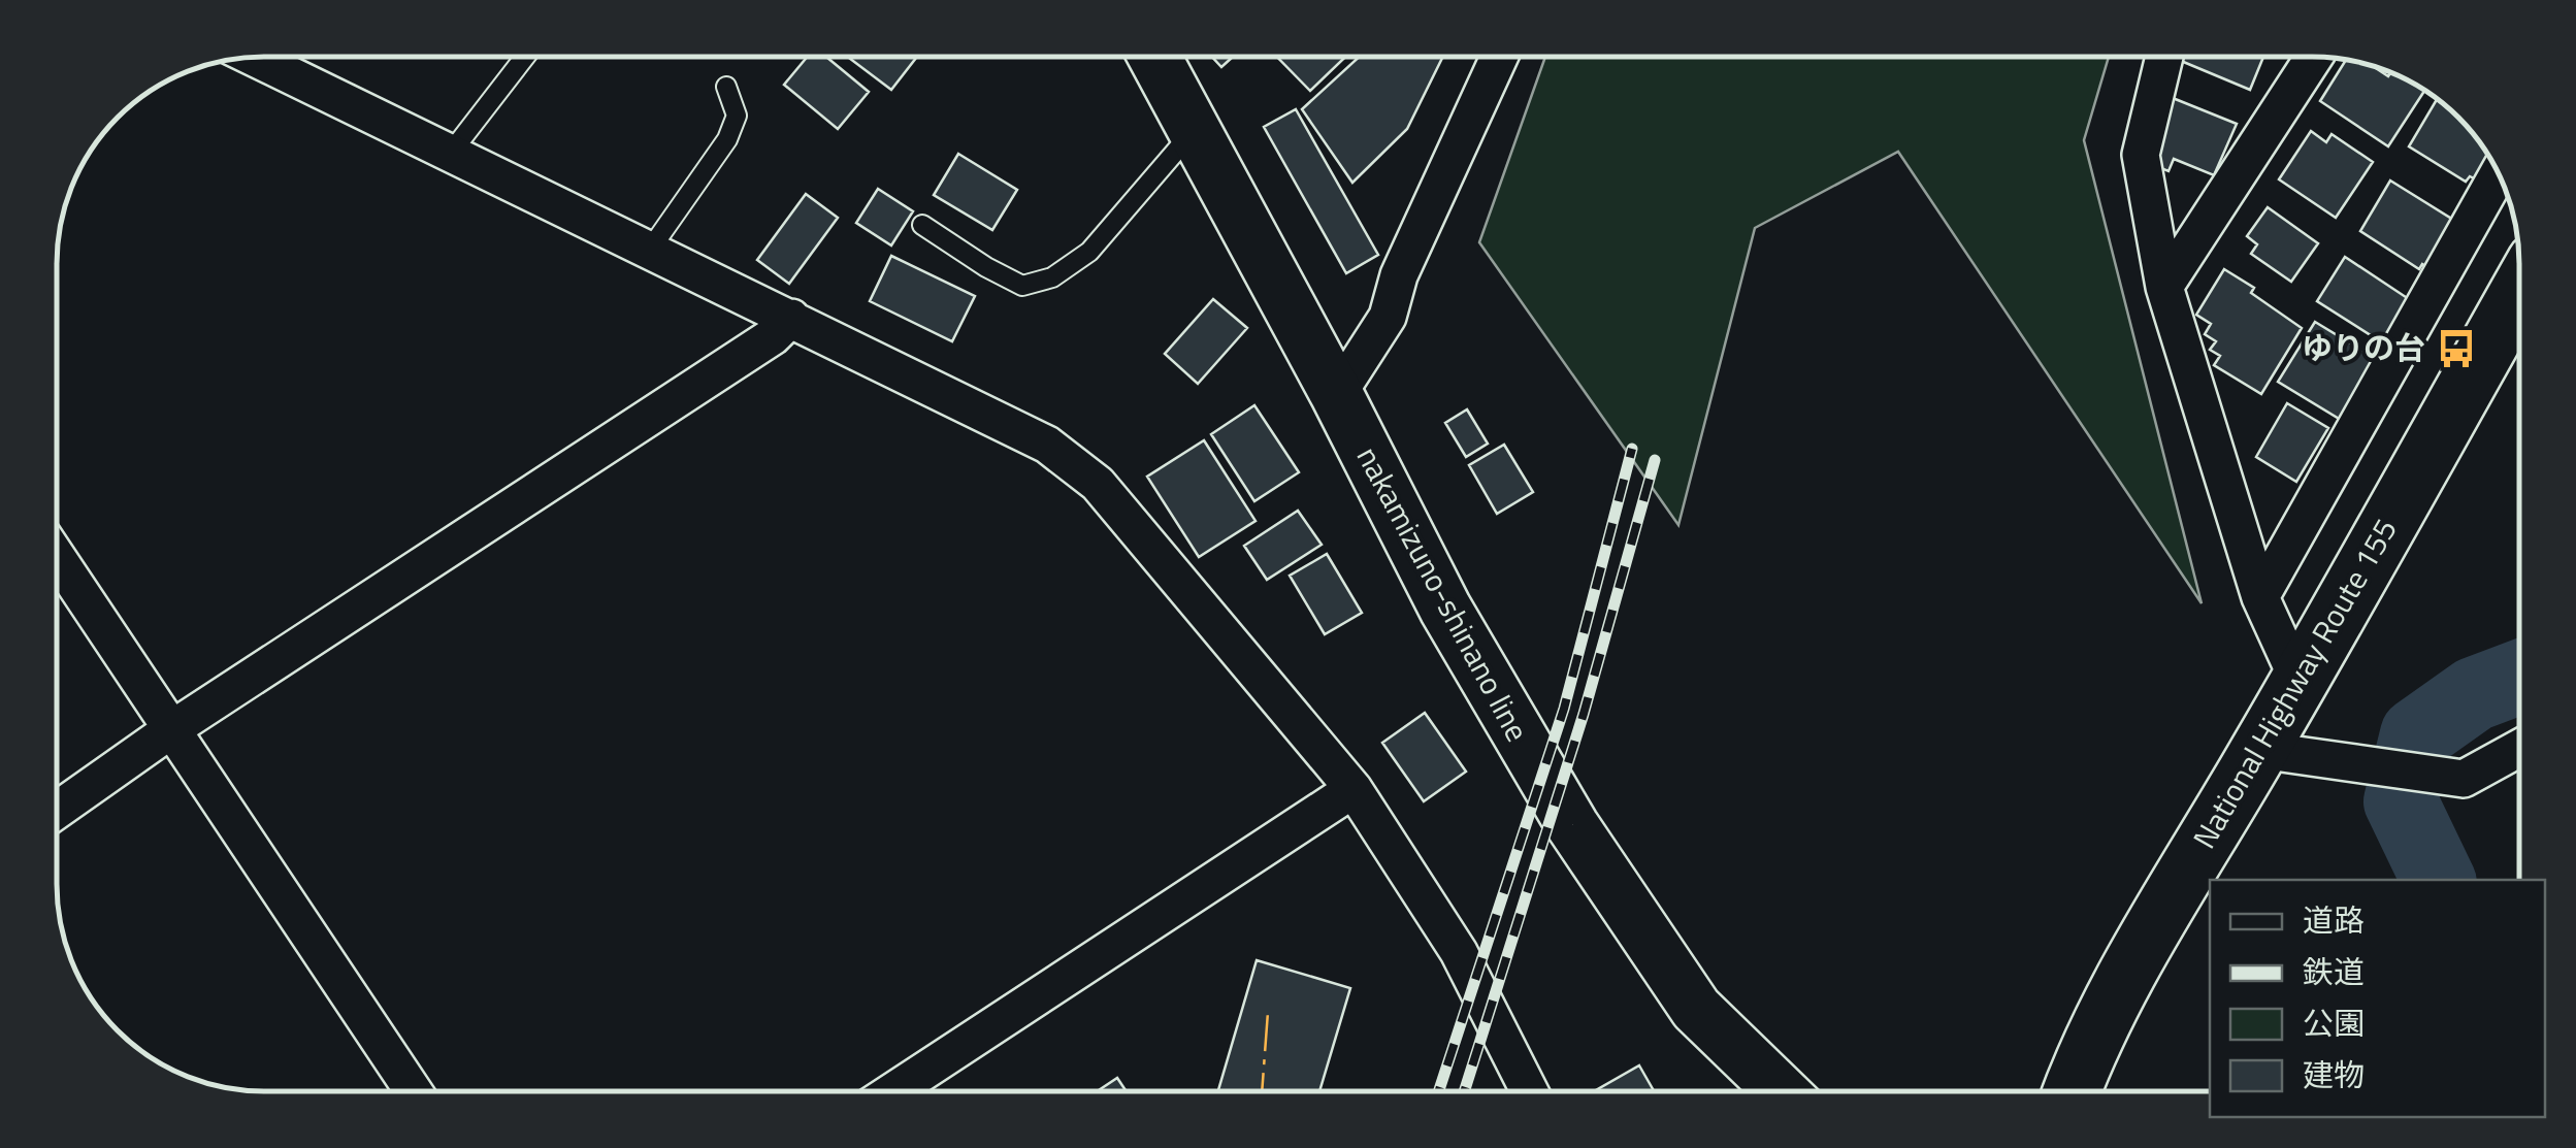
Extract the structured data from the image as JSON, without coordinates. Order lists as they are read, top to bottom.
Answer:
{
  "streets": {
    "highway": ["National Highway Route 155"],
    "main road": ["nakamizuno-shinano line"]
  },
  "places": {
    "bus stop": ["ゆりの台"]
  },
  "legend": [
    "道路",
    "鉄道",
    "公園",
    "建物"
  ]
}
